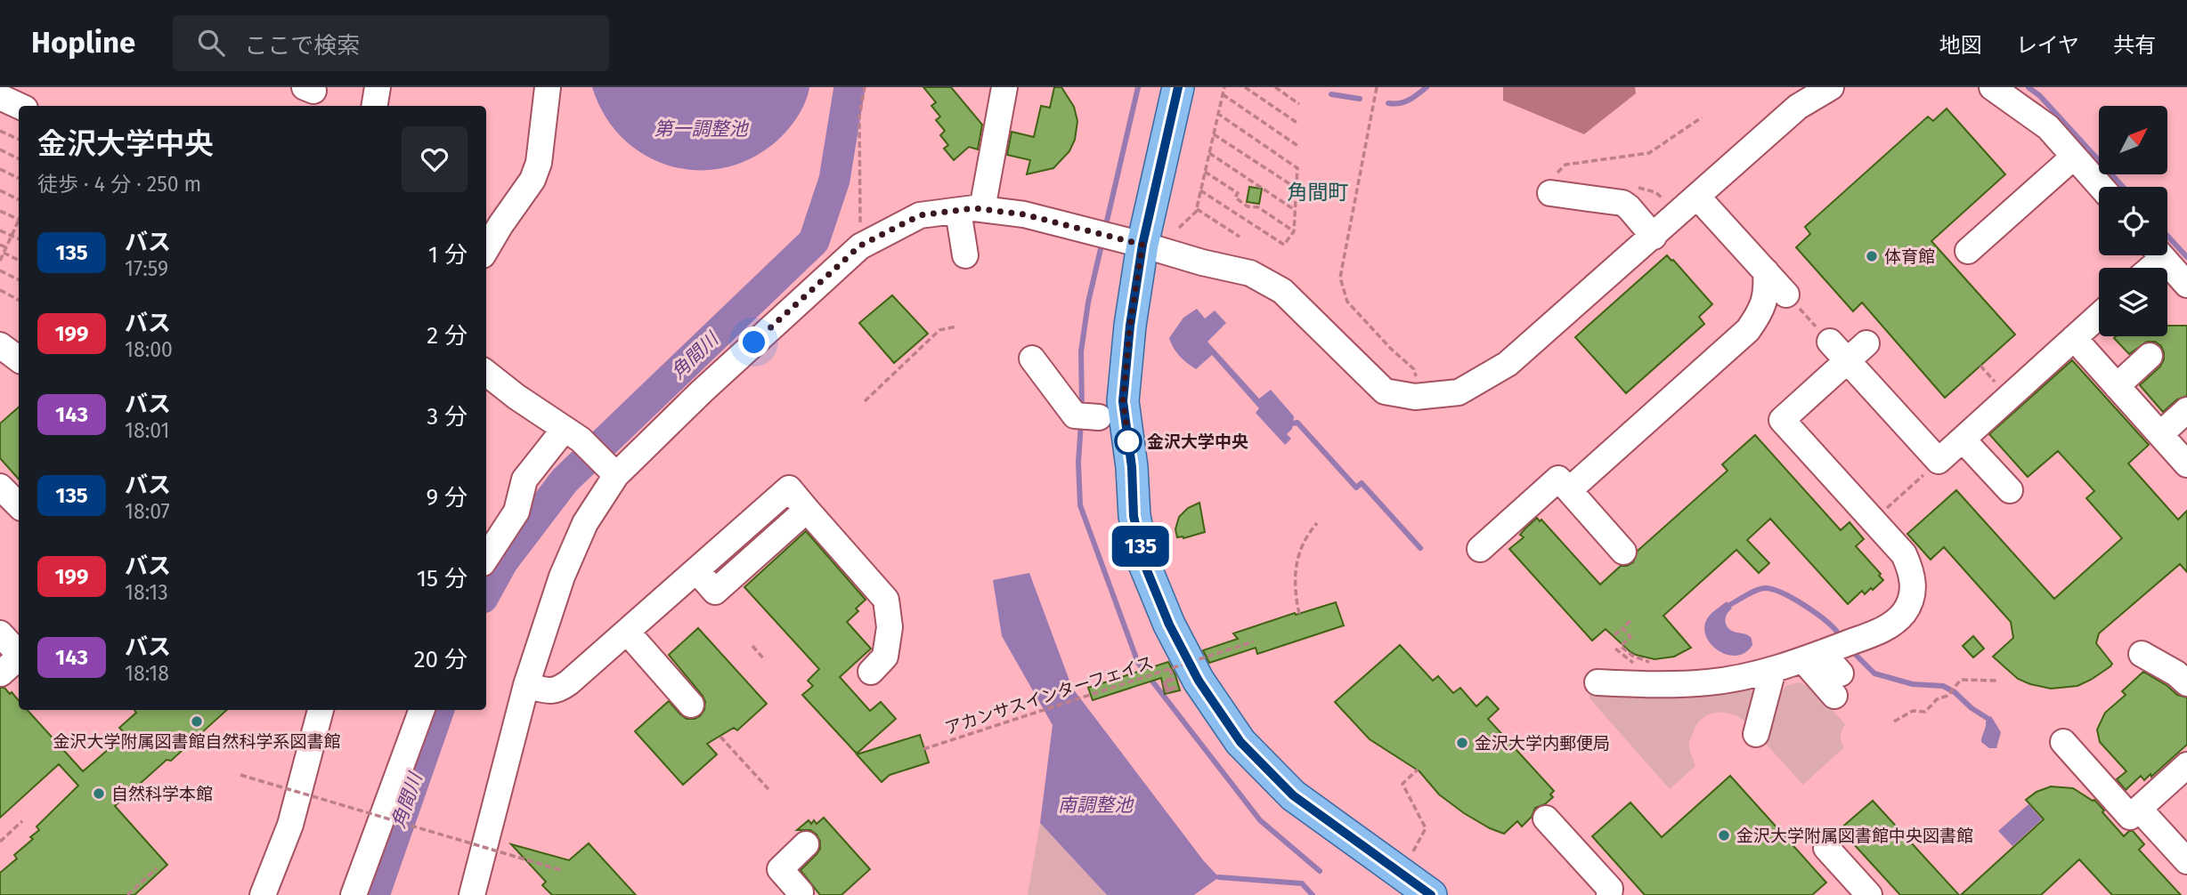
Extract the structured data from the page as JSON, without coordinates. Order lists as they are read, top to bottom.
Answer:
{
  "streets": {
    "path": ["アカンサスインターフェイス"]
  },
  "districts": ["角間町"],
  "water": ["第一調整池", "角間川", "南調整池"],
  "places": [
    "体育館",
    "金沢大学中央",
    "金沢大学附属図書館自然科学系図書館",
    "金沢大学内郵便局",
    "自然科学本館",
    "金沢大学附属図書館中央図書館"
  ],
  "lines": ["bus line 135"],
  "north": "top right",
  "page": {
    "header": "Hopline",
    "search": "ここで検索",
    "nav": ["地図", "レイヤ", "共有"],
    "on_map": "135",
    "heading": ["金沢大学中央", "徒歩 · 4 分 · 250 m"],
    "list": [
      {
        "mark": "135",
        "name": "バス",
        "note": "17:59",
        "value": "1 分"
      },
      {
        "mark": "199",
        "name": "バス",
        "note": "18:00",
        "value": "2 分"
      },
      {
        "mark": "143",
        "name": "バス",
        "note": "18:01",
        "value": "3 分"
      },
      {
        "mark": "135",
        "name": "バス",
        "note": "18:07",
        "value": "9 分"
      },
      {
        "mark": "199",
        "name": "バス",
        "note": "18:13",
        "value": "15 分"
      },
      {
        "mark": "143",
        "name": "バス",
        "note": "18:18",
        "value": "20 分"
      }
    ]
  }
}
